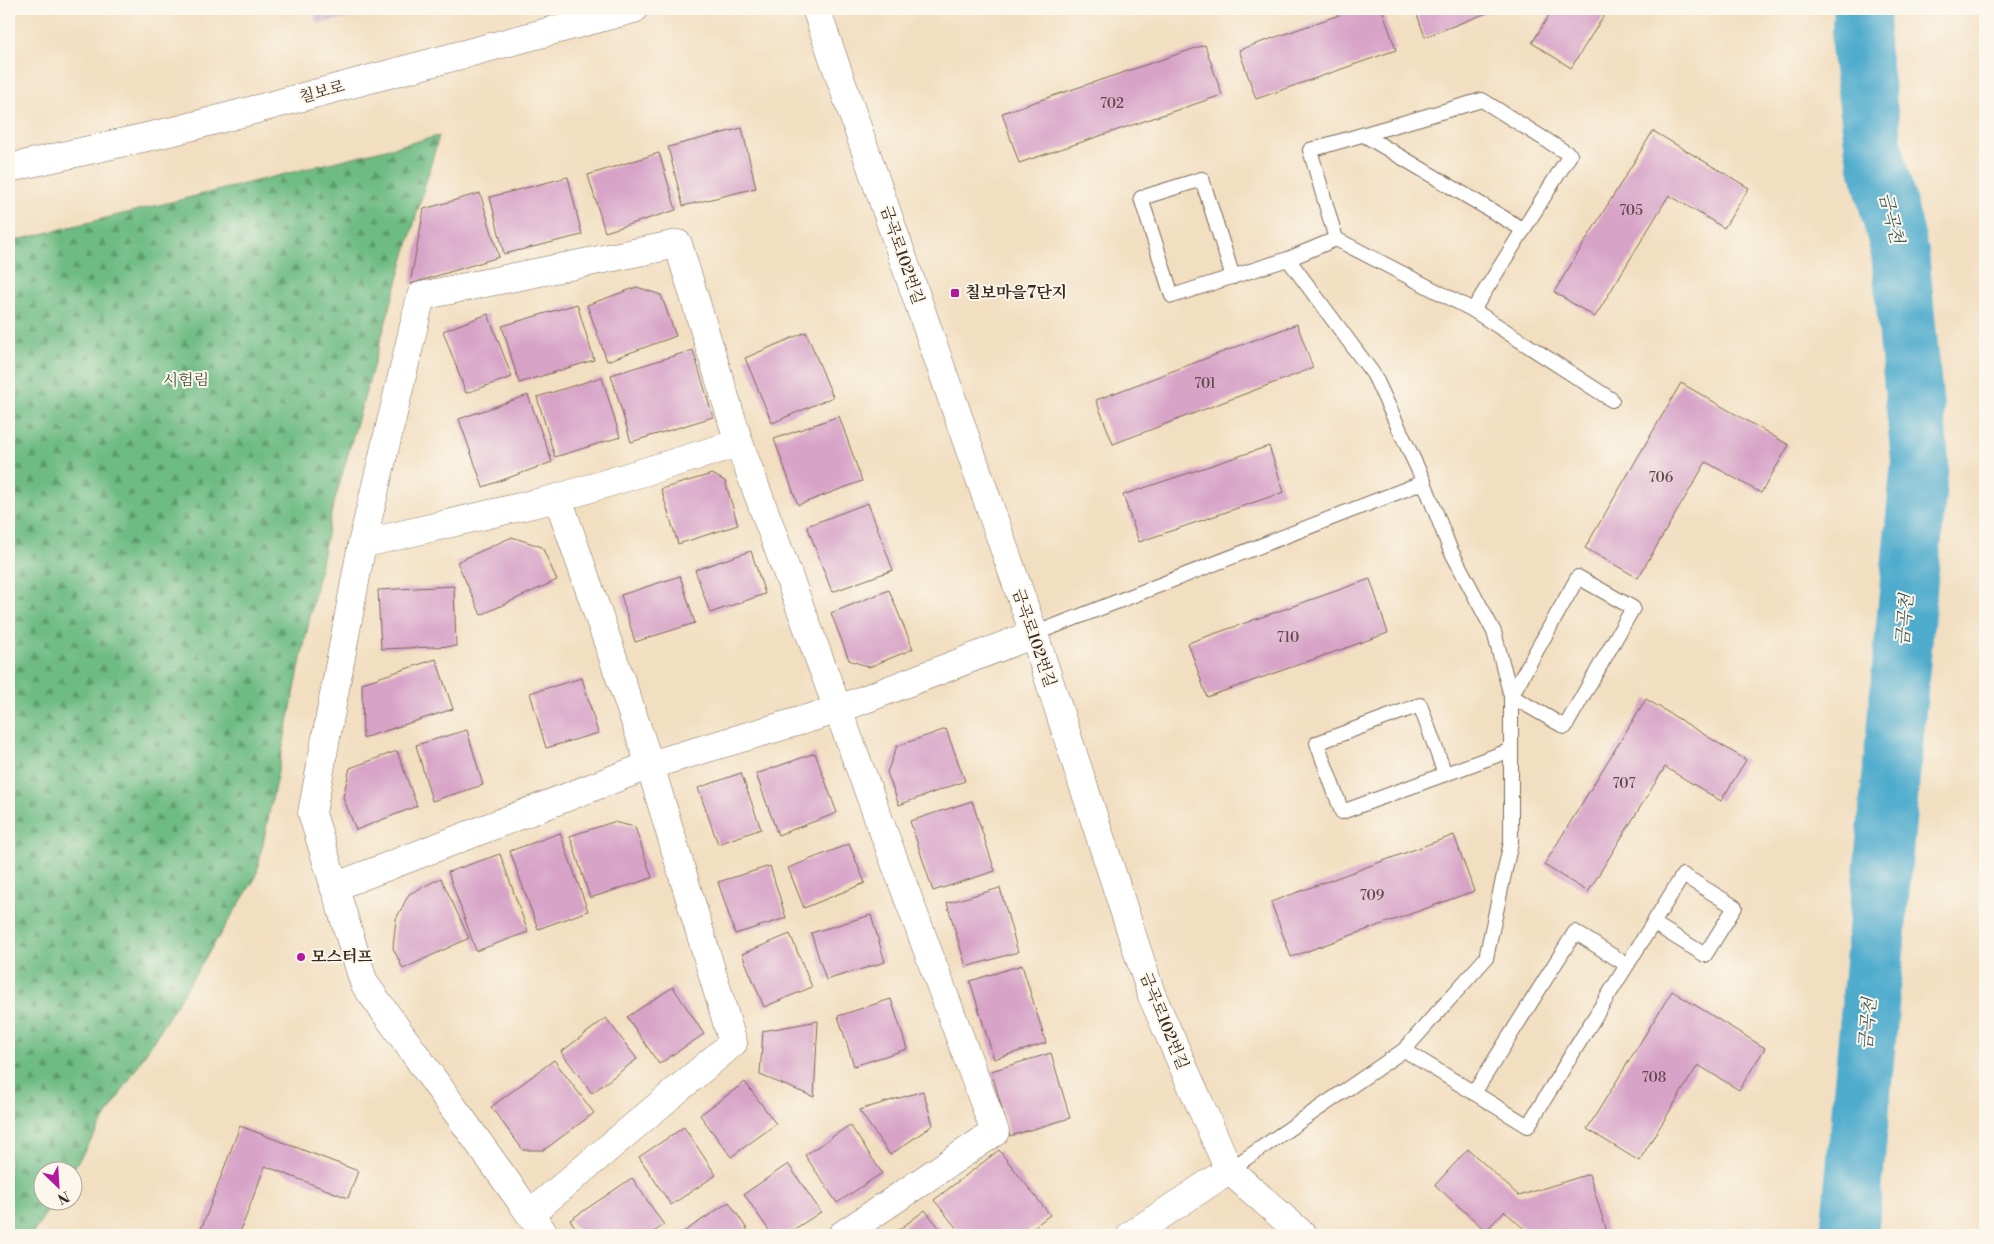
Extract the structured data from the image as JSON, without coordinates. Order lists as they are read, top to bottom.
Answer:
{
  "streets": {
    "street": ["칠보로", "금곡로102번길"]
  },
  "water": ["금곡천"],
  "parks": ["시험림"],
  "places": {
    "transit": ["칠보마을7단지"],
    "other": ["모스터프"]
  },
  "house_numbers": [
    "702",
    "705",
    "701",
    "706",
    "710",
    "707",
    "709",
    "708"
  ],
  "north": "bottom right"
}
